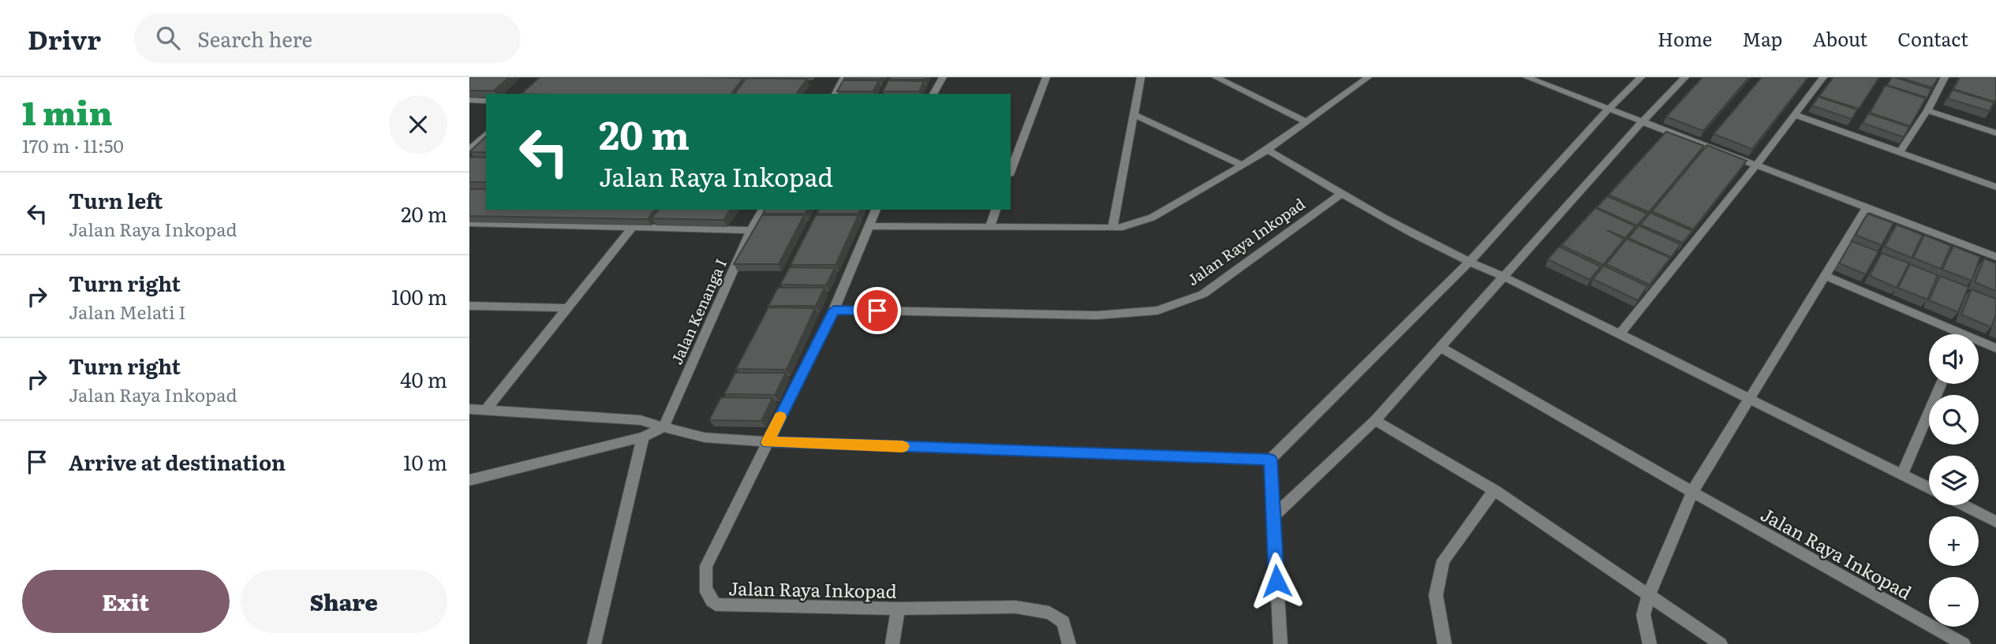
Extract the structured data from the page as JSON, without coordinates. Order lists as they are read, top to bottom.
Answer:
{
  "streets": {
    "street": ["Jalan Raya Inkopad", "Jalan Kenanga I"]
  },
  "page": {
    "header": "Drivr",
    "search": "Search here",
    "nav": [
      "Home",
      "Map",
      "About",
      "Contact"
    ],
    "heading": ["1 min", "170 m · 11:50"],
    "turn": ["20 m", "Jalan Raya Inkopad"],
    "list": [
      {
        "name": "Turn left",
        "note": "Jalan Raya Inkopad",
        "value": "20 m"
      },
      {
        "name": "Turn right",
        "note": "Jalan Melati I",
        "value": "100 m"
      },
      {
        "name": "Turn right",
        "note": "Jalan Raya Inkopad",
        "value": "40 m"
      },
      {
        "name": "Arrive at destination",
        "value": "10 m"
      }
    ],
    "map_buttons": ["+", "−"],
    "buttons": ["Exit", "Share"]
  }
}
